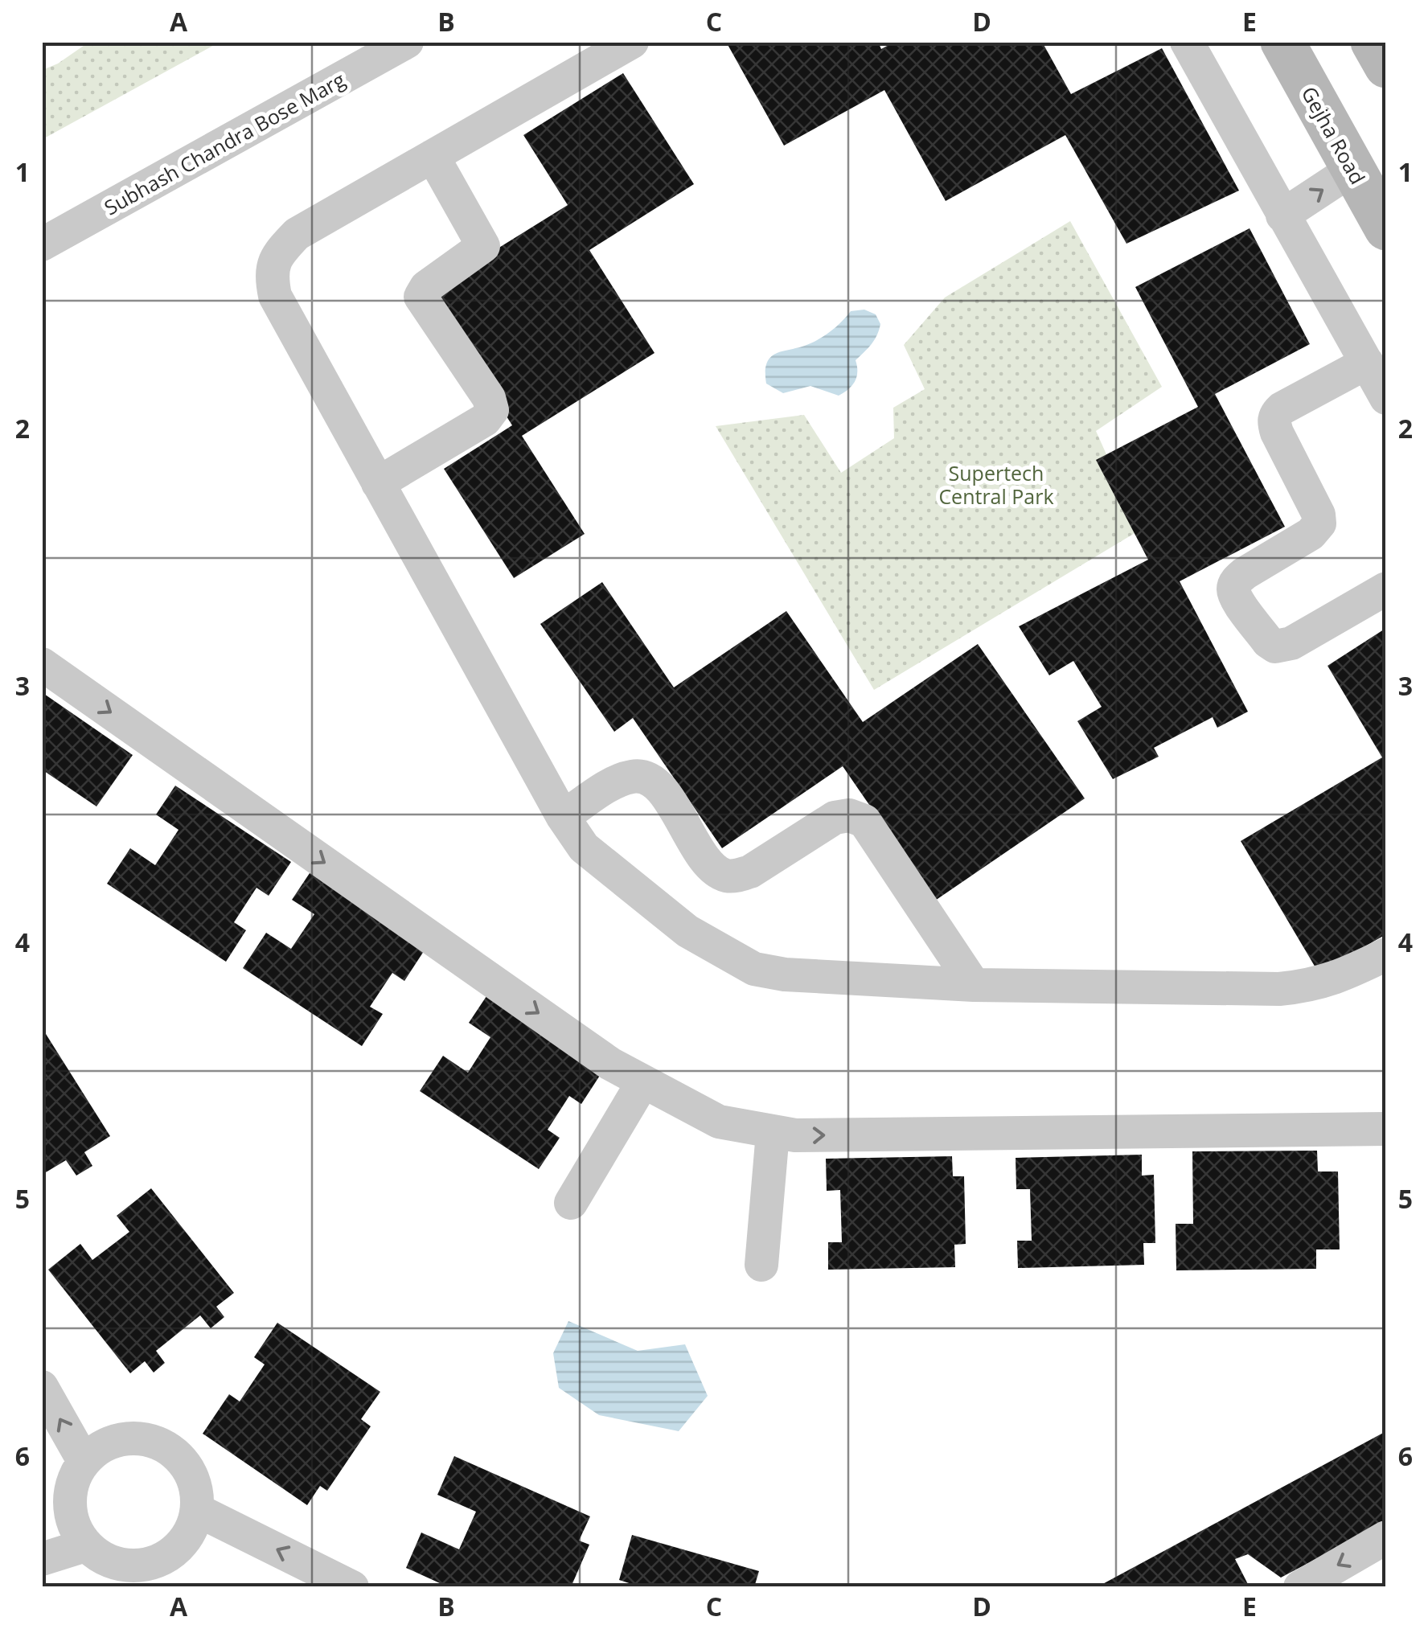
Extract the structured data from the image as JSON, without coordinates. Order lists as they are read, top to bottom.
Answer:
{
  "streets": {
    "street": ["Gejha Road", "Subhash Chandra Bose Marg"]
  },
  "parks": ["Supertech Central Park"],
  "grid": {
    "columns": [
      "A",
      "B",
      "C",
      "D",
      "E"
    ],
    "rows": [
      "1",
      "2",
      "3",
      "4",
      "5",
      "6"
    ]
  }
}
